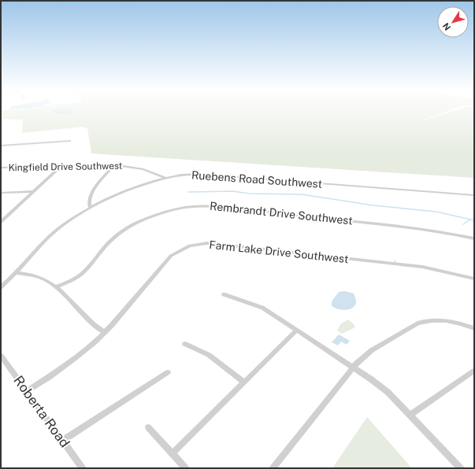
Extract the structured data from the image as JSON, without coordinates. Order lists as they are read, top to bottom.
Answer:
{
  "streets": {
    "street": [
      "Kingfield Drive Southwest",
      "Ruebens Road Southwest",
      "Rembrandt Drive Southwest",
      "Farm Lake Drive Southwest",
      "Roberta Road"
    ]
  },
  "crossings": [
    ["Kingfield Drive Southwest", "Ruebens Road Southwest"],
    ["Farm Lake Drive Southwest", "Roberta Road"]
  ],
  "north": "bottom left"
}
